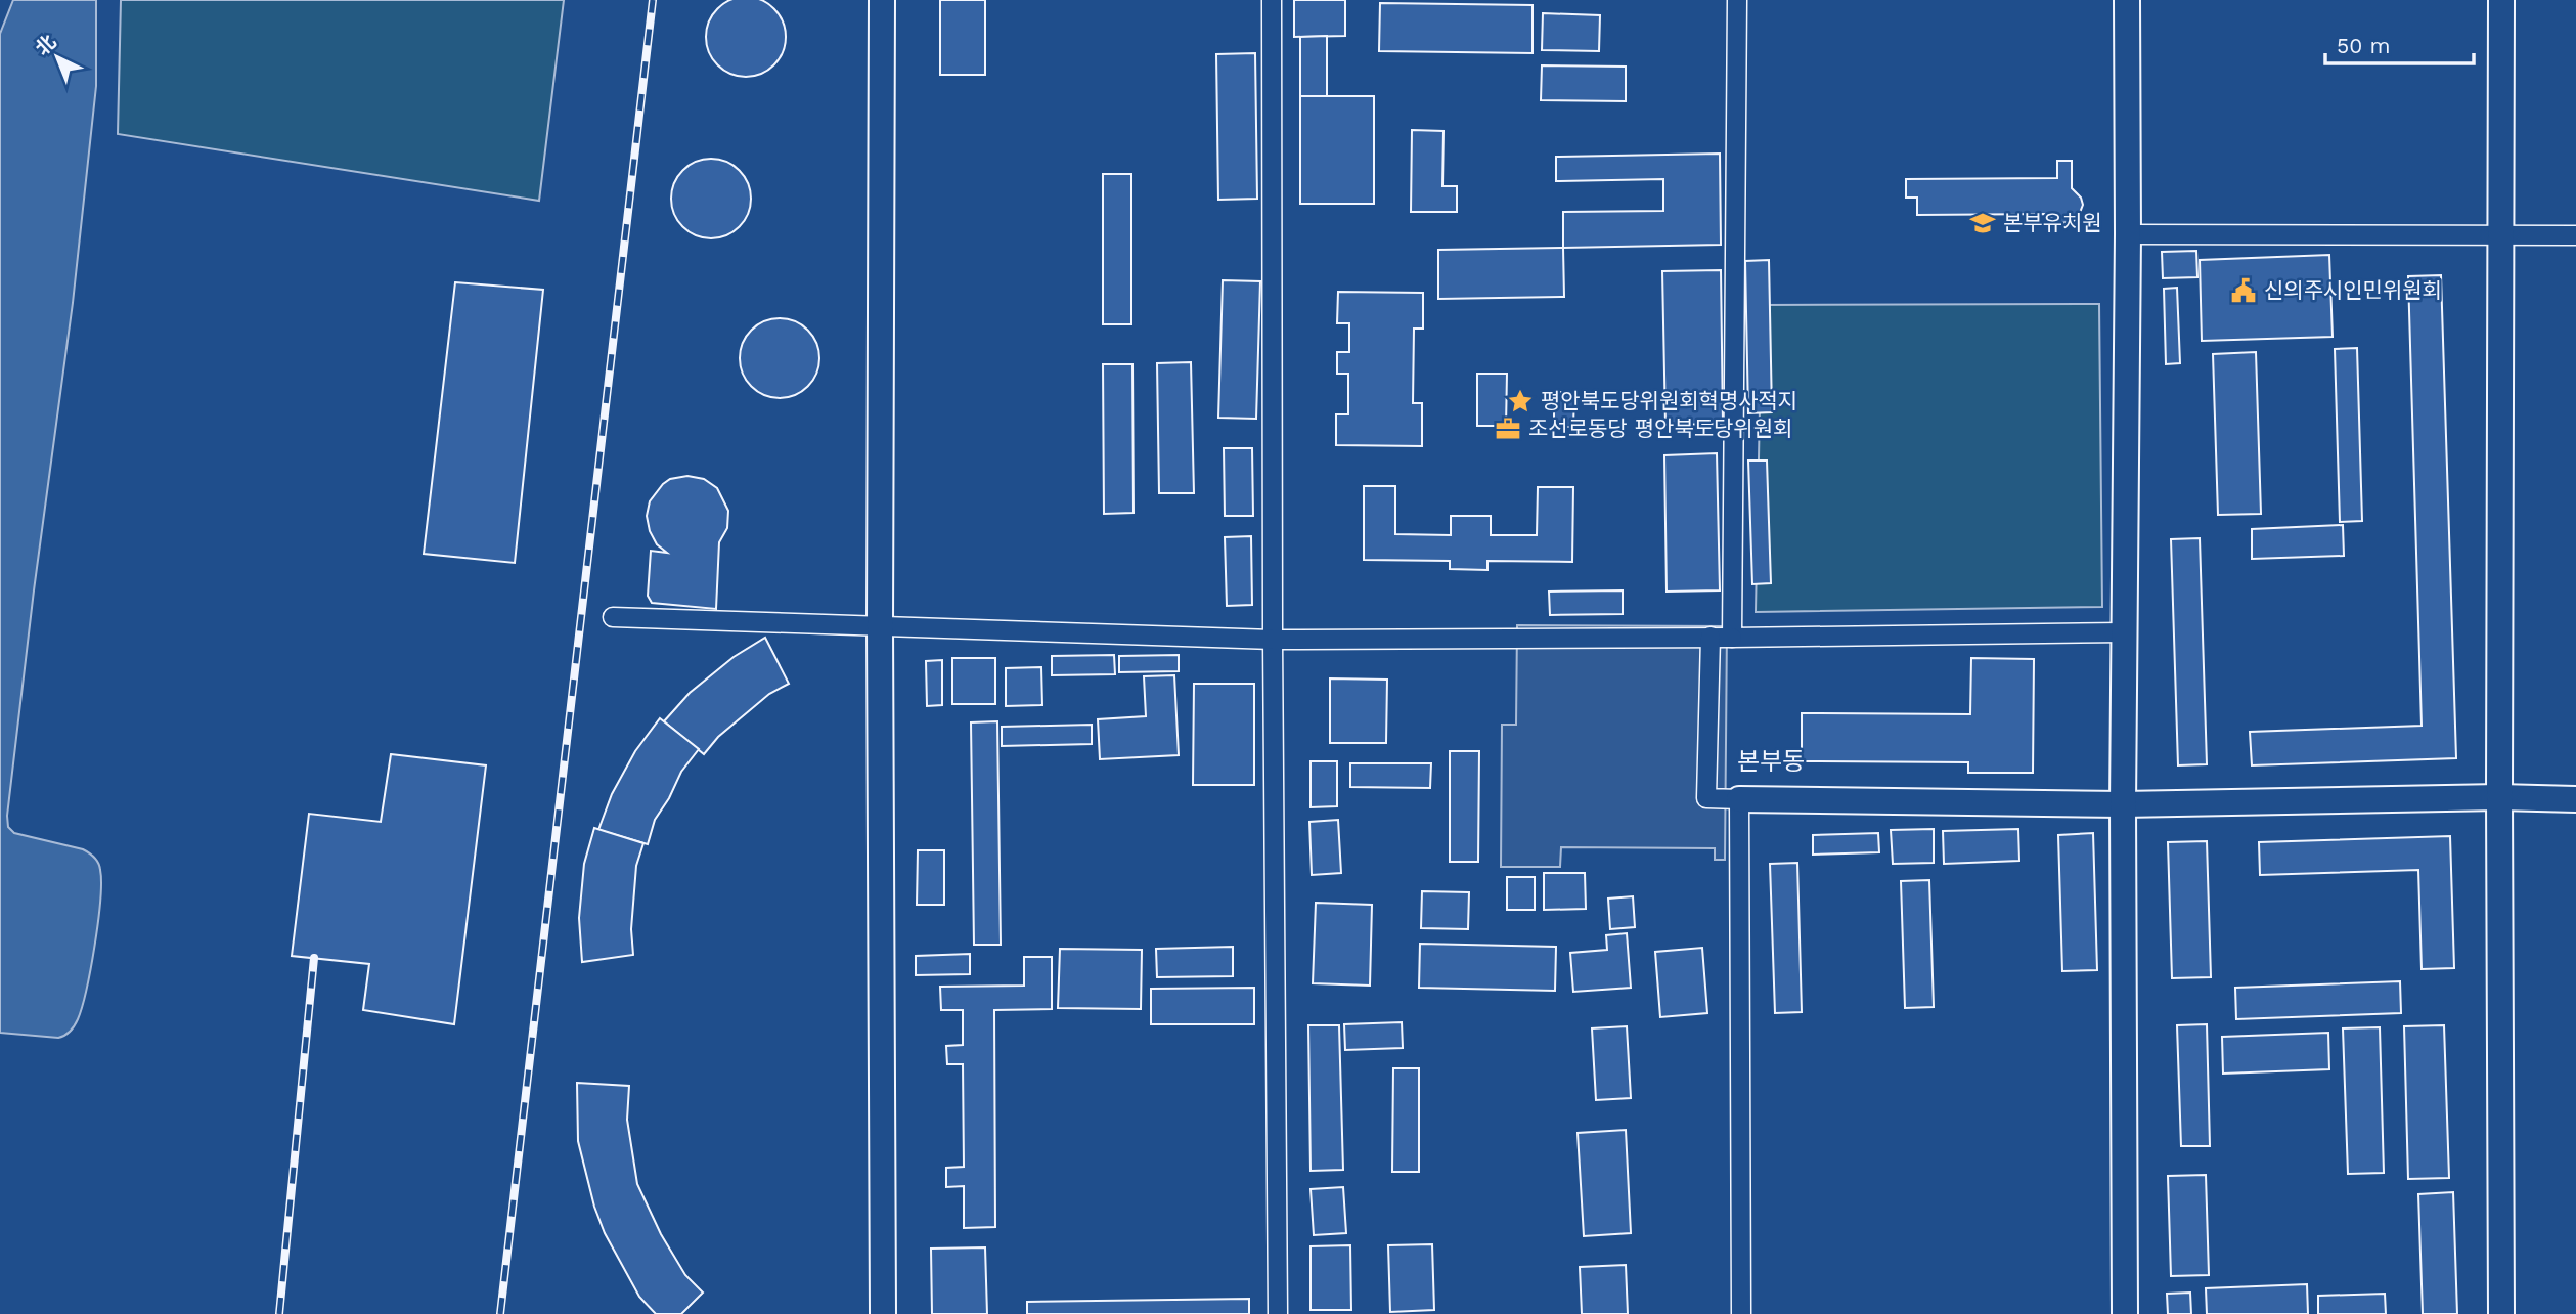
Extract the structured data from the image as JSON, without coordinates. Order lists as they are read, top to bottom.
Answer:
{
  "districts": ["본부동"],
  "places": {
    "school or university": ["본부유치원"],
    "public building": ["신의주시인민위원회"],
    "place": ["평안북도당위원회혁명사적지"],
    "office": ["조선로동당 평안북도당위원회"]
  },
  "scale_bar": "50 m",
  "north": "top left"
}
